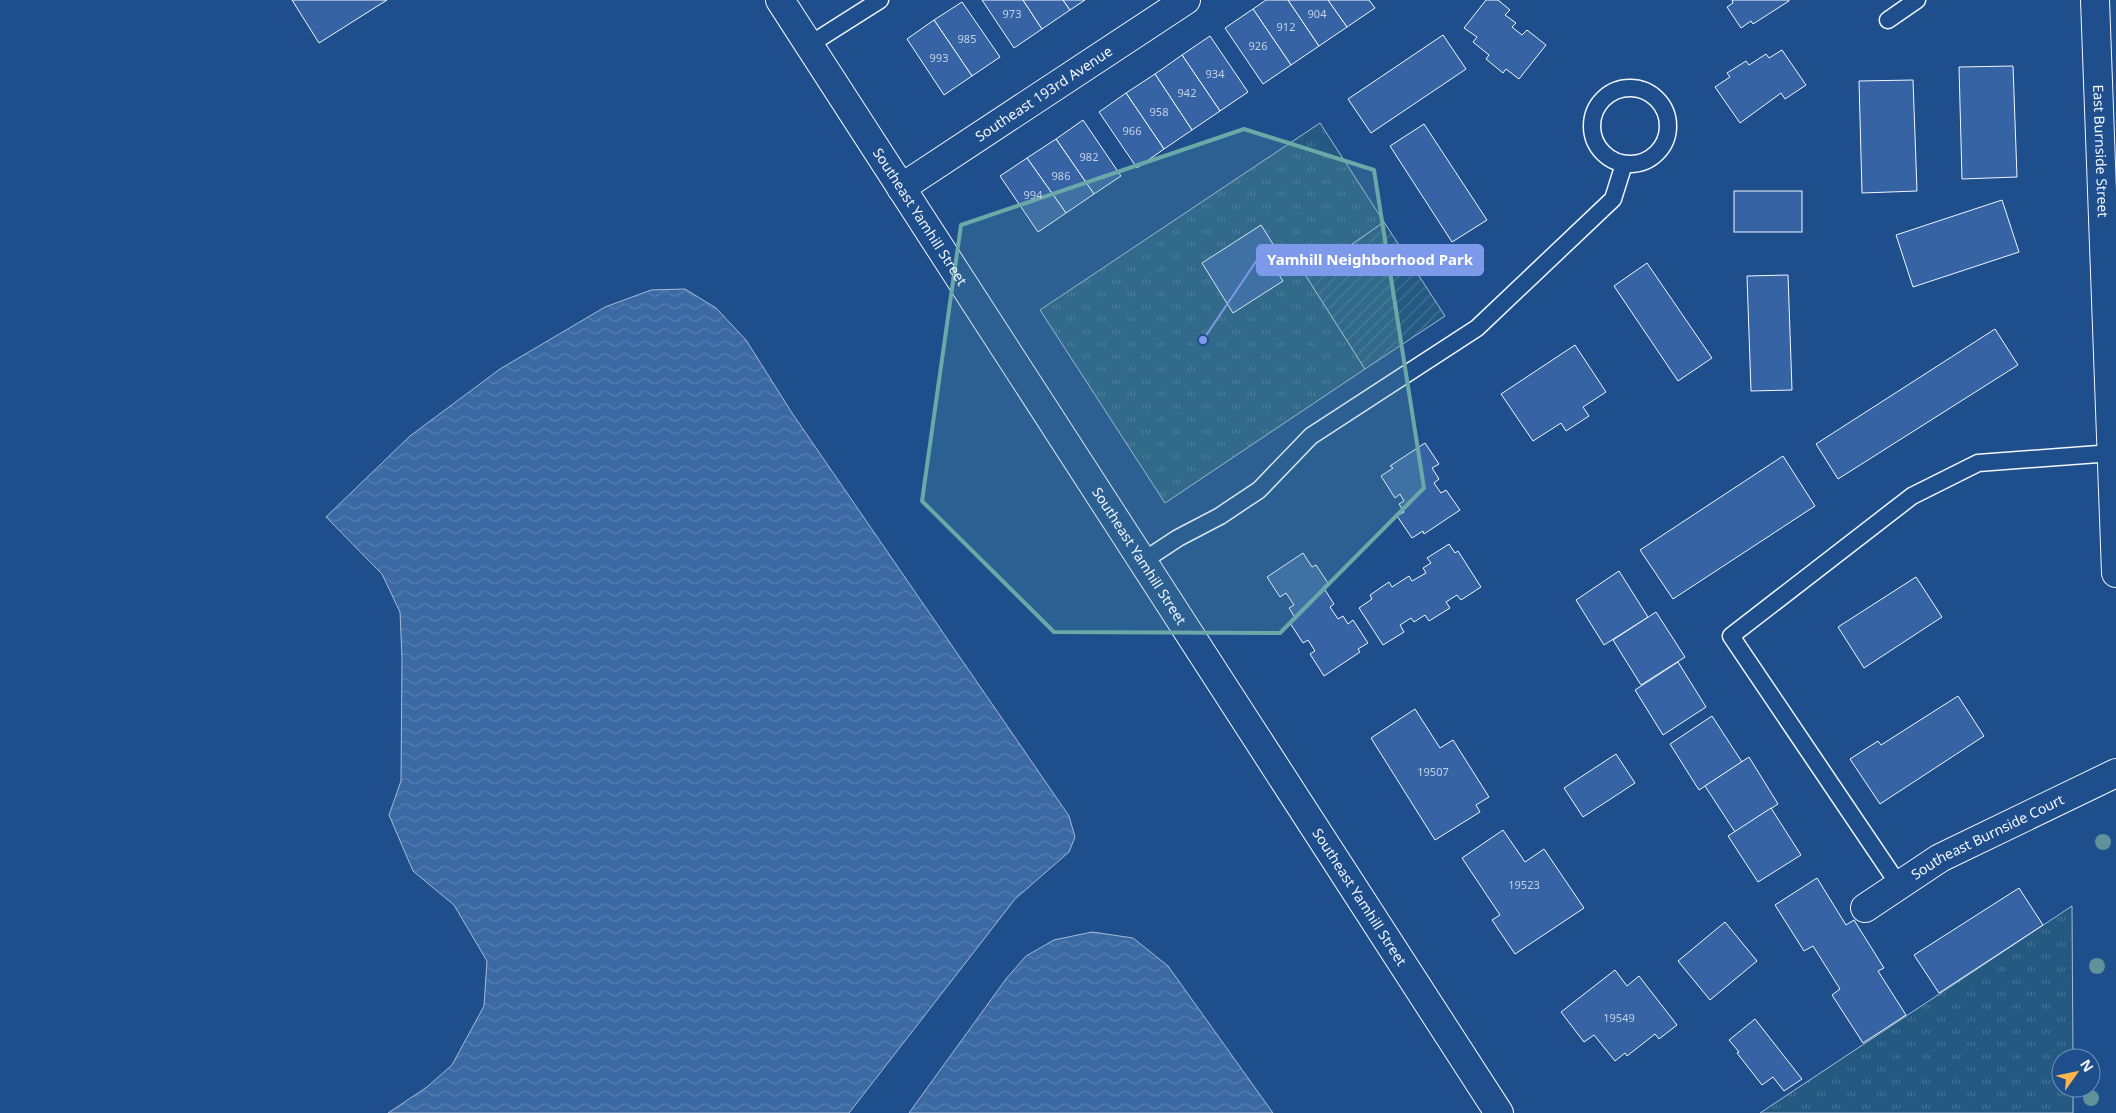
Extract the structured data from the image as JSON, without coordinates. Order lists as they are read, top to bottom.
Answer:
{
  "streets": {
    "street": [
      "Southeast 193rd Avenue",
      "East Burnside Street",
      "Southeast Yamhill Street",
      "Southeast Burnside Court"
    ]
  },
  "crossings": [
    ["Southeast 193rd Avenue", "Southeast Yamhill Street"]
  ],
  "places": ["Yamhill Neighborhood Park"],
  "house_numbers": [
    "973",
    "904",
    "912",
    "985",
    "926",
    "993",
    "934",
    "942",
    "958",
    "966",
    "982",
    "986",
    "994",
    "19507",
    "19523",
    "19549"
  ],
  "north": "top right"
}
